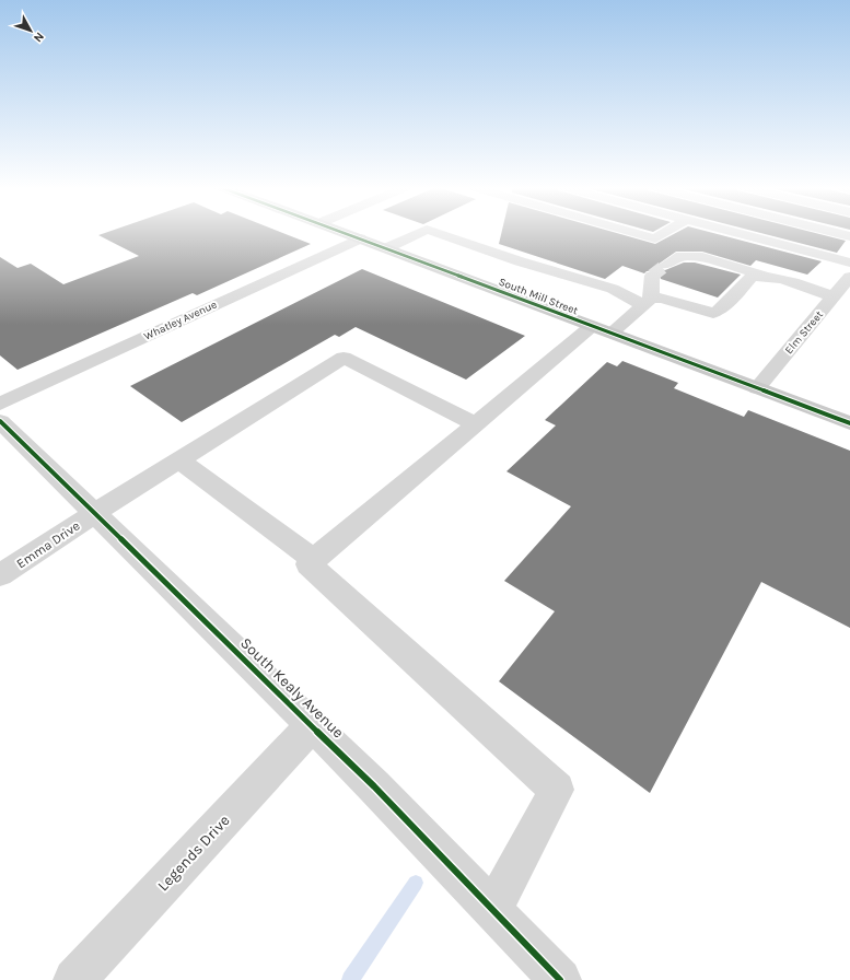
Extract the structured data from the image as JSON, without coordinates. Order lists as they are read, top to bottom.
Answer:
{
  "streets": {
    "main road": ["South Mill Street"],
    "street": [
      "Whatley Avenue",
      "Elm Street",
      "Emma Drive",
      "South Kealy Avenue",
      "Legends Drive"
    ]
  },
  "crossings": [
    ["South Mill Street", "Whatley Avenue"],
    ["South Mill Street", "Elm Street"],
    ["Emma Drive", "South Kealy Avenue"],
    ["South Kealy Avenue", "Legends Drive"]
  ],
  "north": "bottom right"
}
